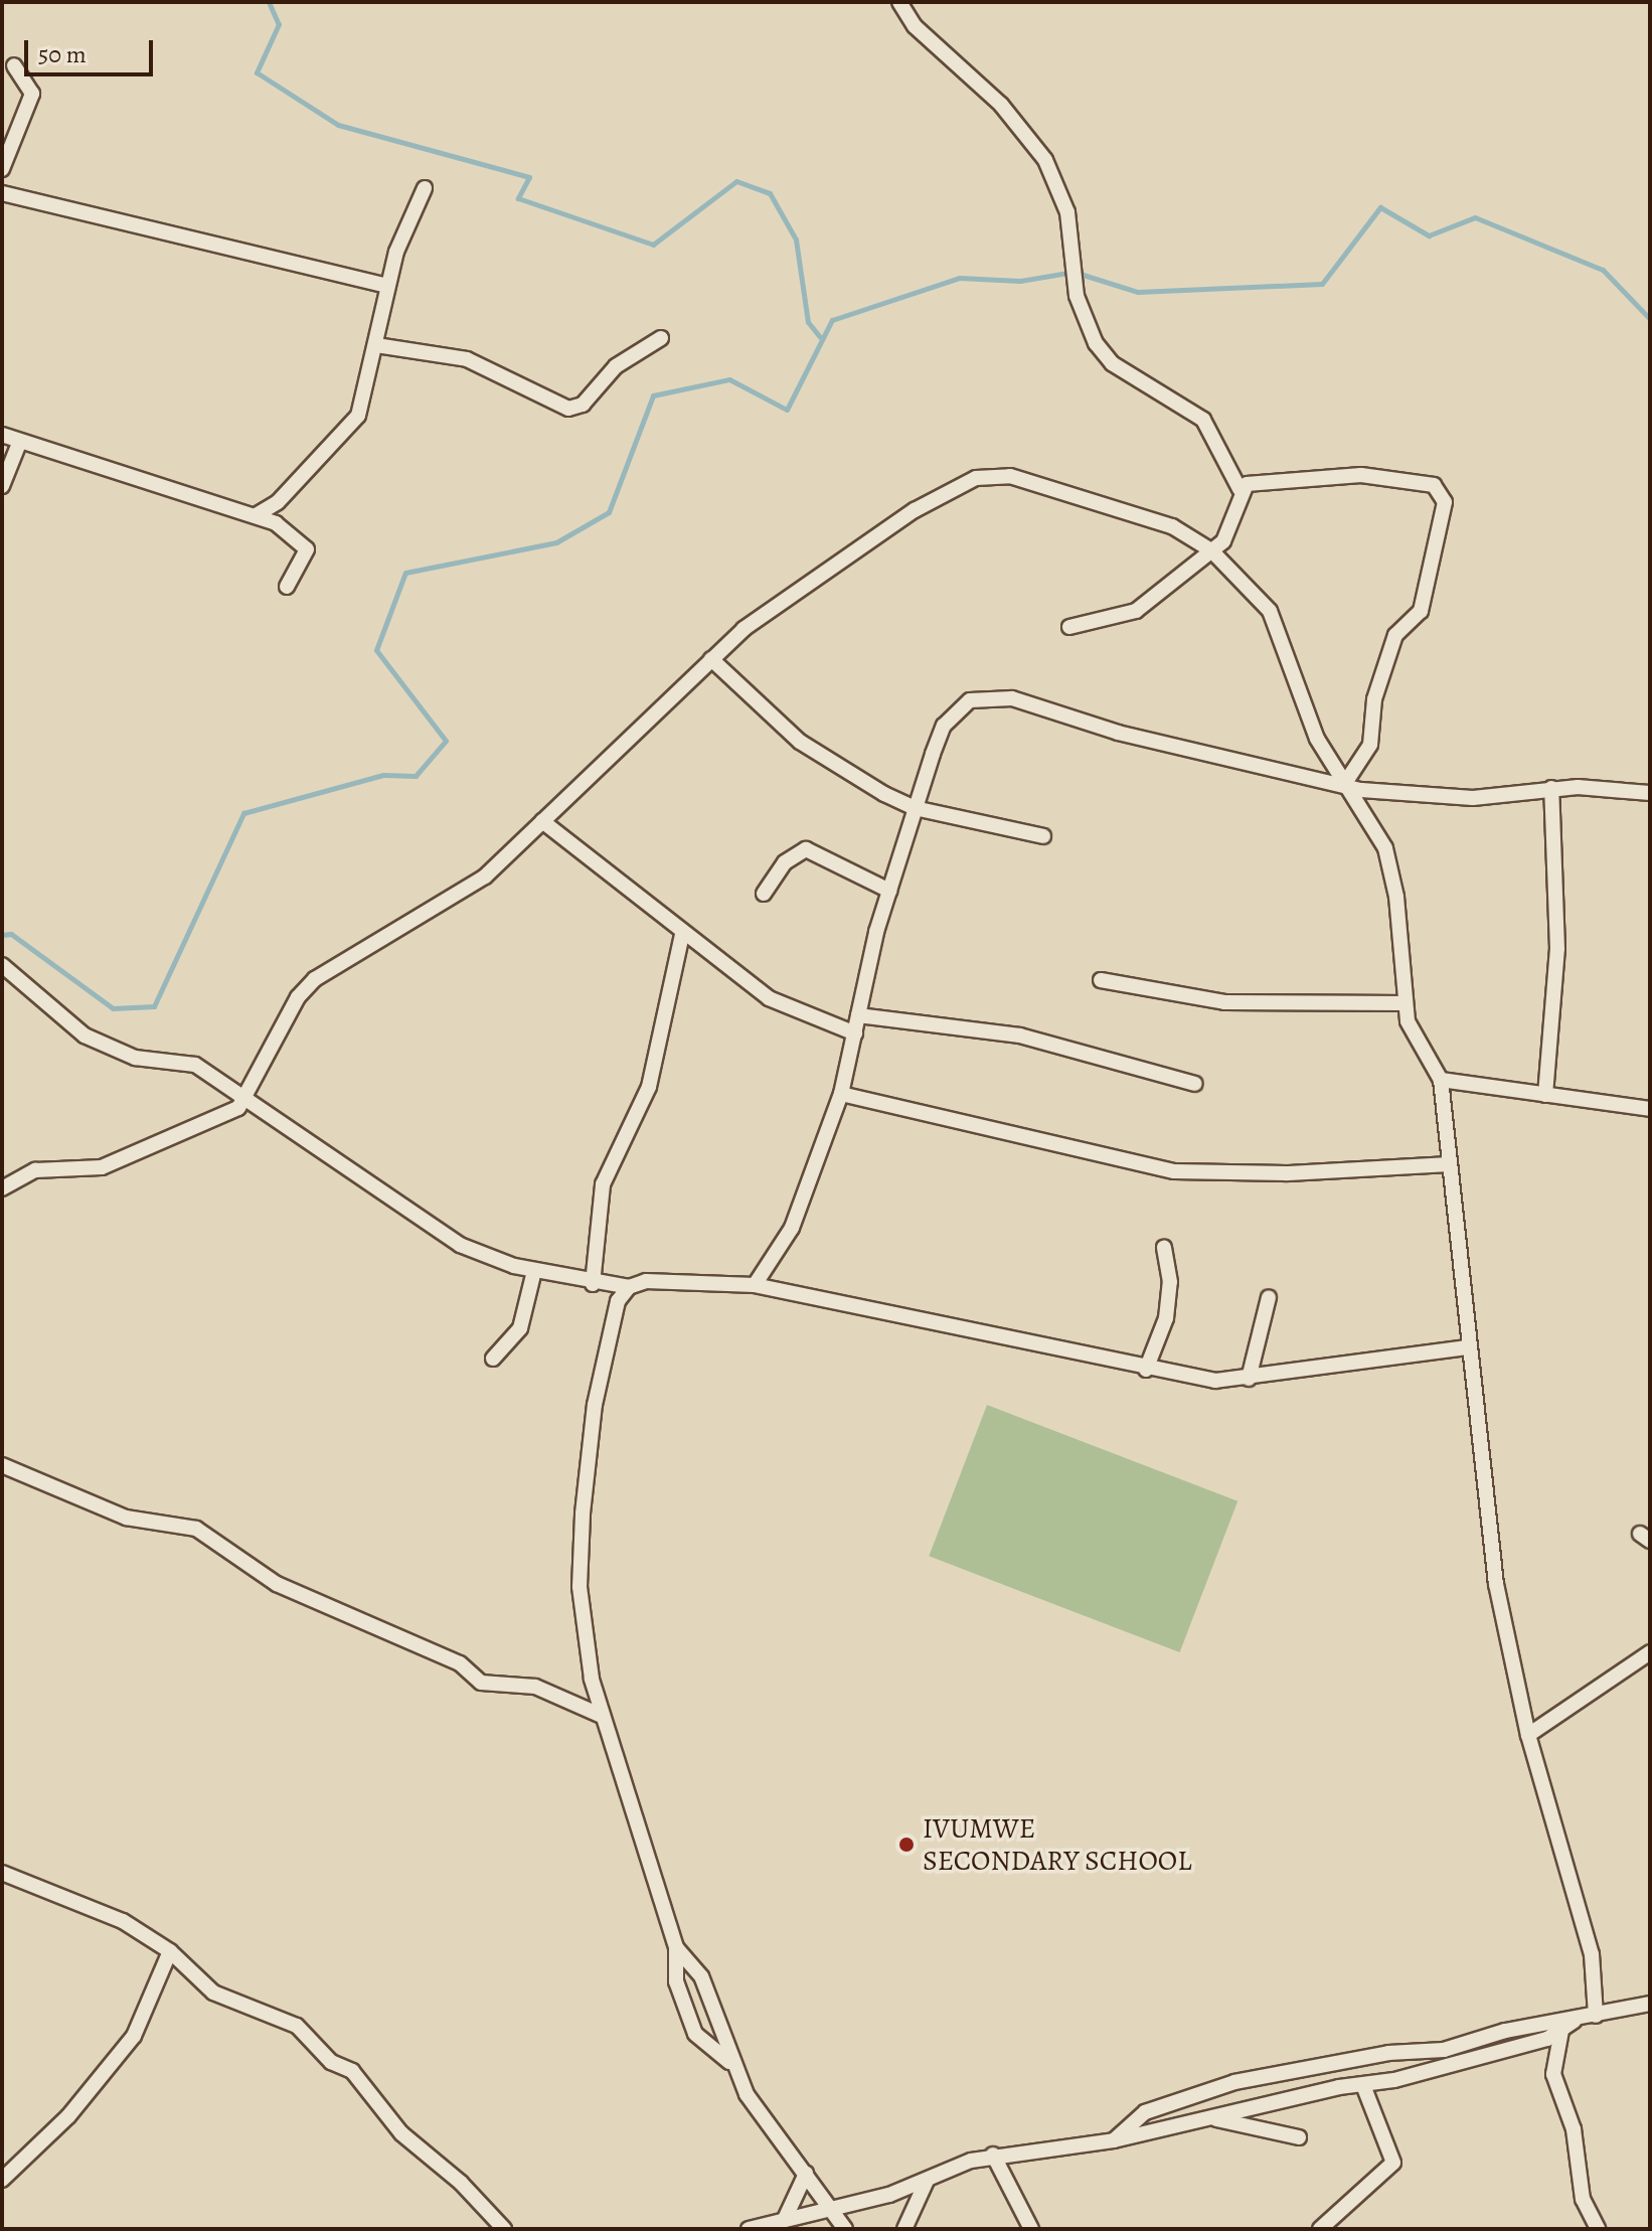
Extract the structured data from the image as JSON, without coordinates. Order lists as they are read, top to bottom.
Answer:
{
  "places": ["IVUMWE SECONDARY SCHOOL"],
  "scale_bar": "50 m"
}
